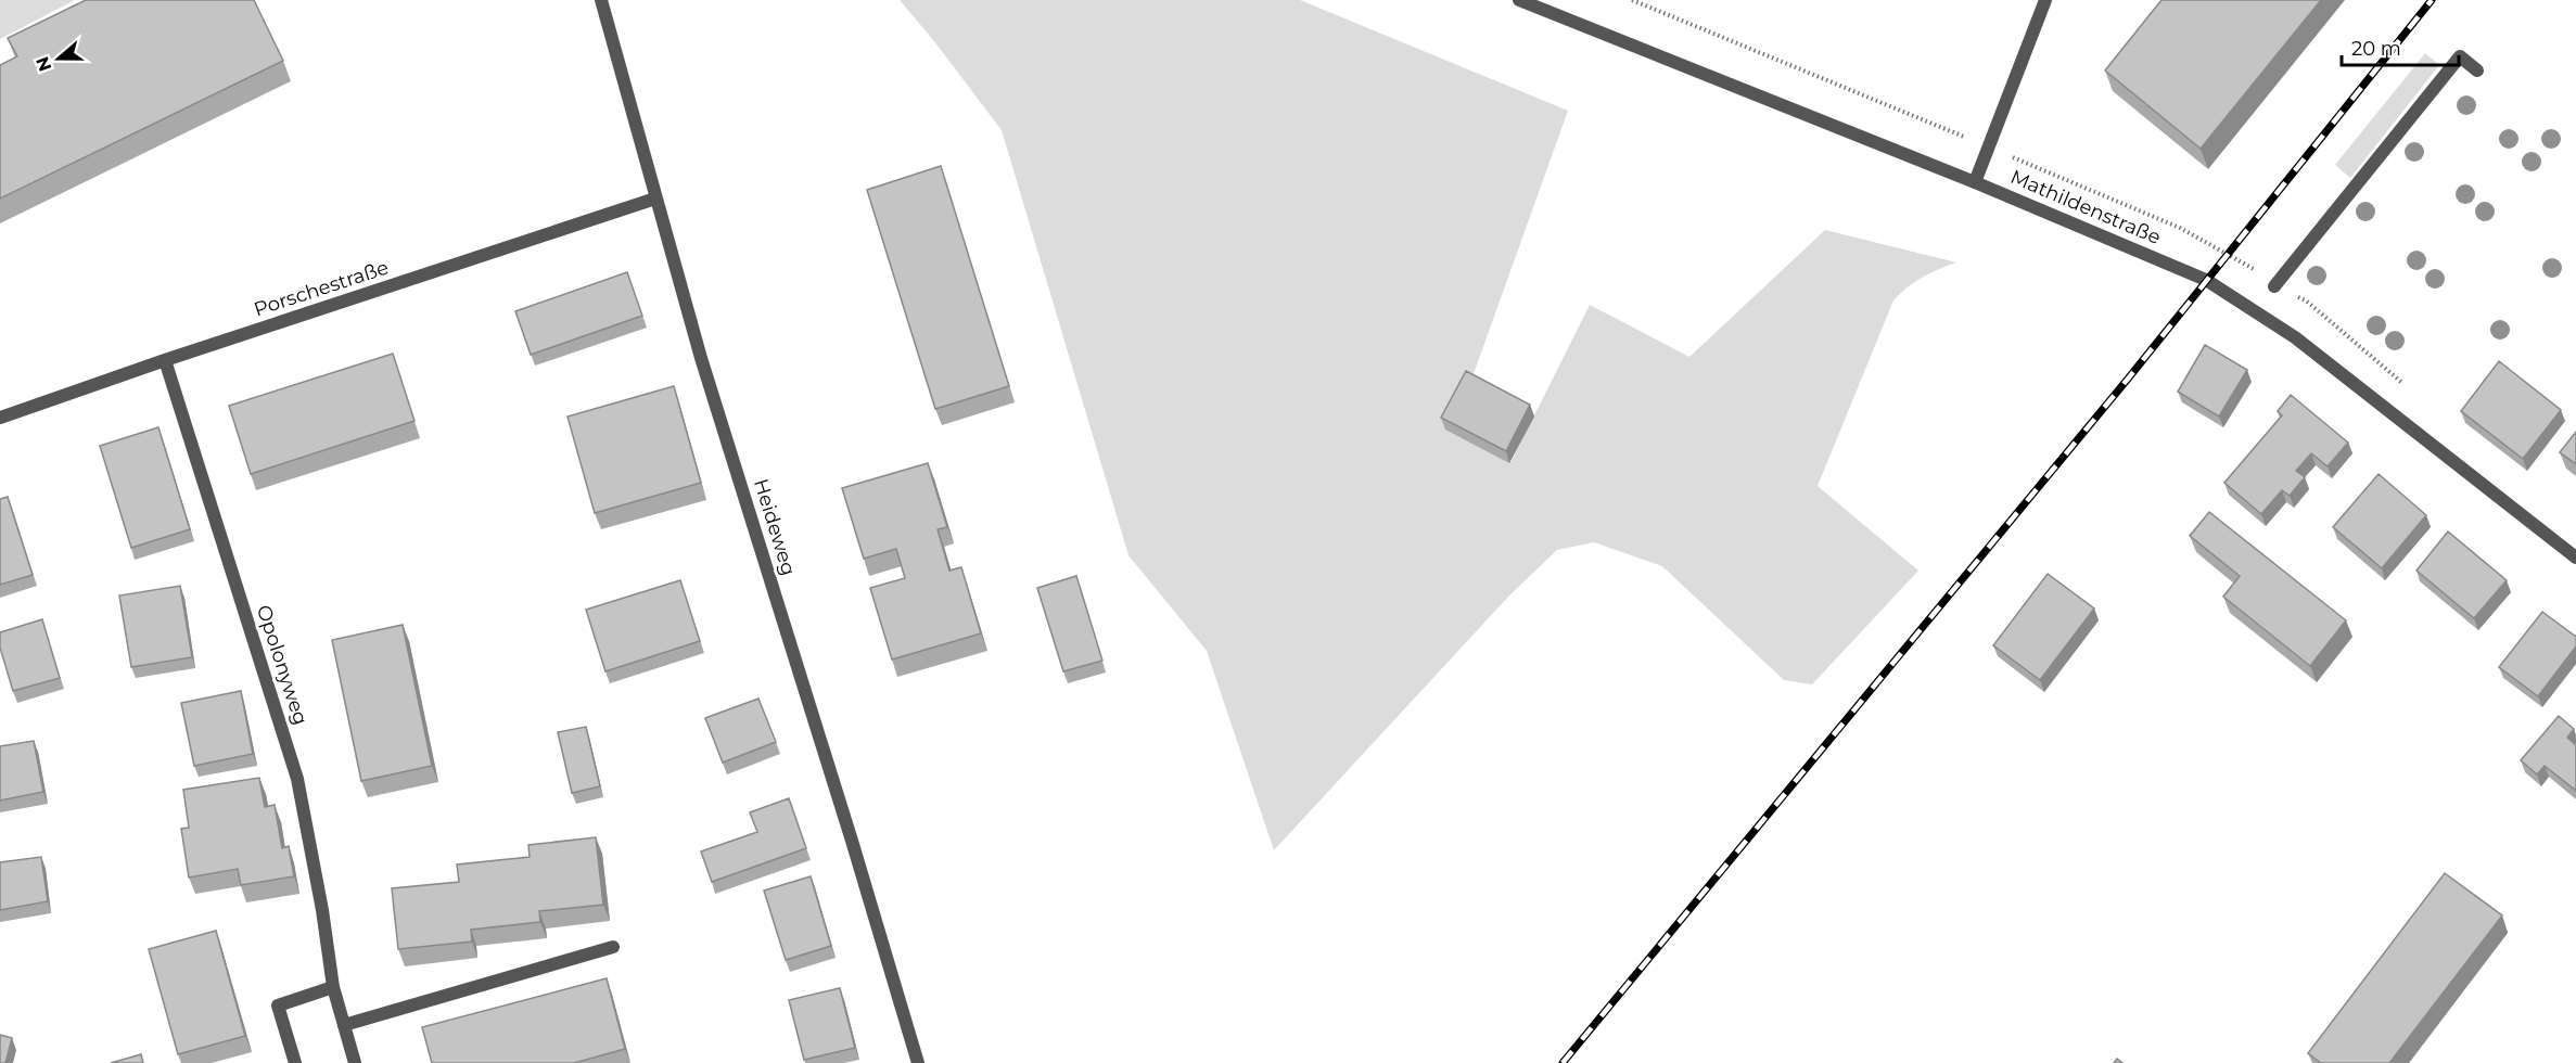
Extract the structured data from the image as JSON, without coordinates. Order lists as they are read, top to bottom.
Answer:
{
  "streets": {
    "street": [
      "Mathildenstraße",
      "Porschestraße",
      "Heideweg",
      "Opolonyweg"
    ]
  },
  "crossings": [
    ["Porschestraße", "Heideweg"],
    ["Porschestraße", "Opolonyweg"]
  ],
  "scale_bar": "20 m",
  "north": "left"
}
